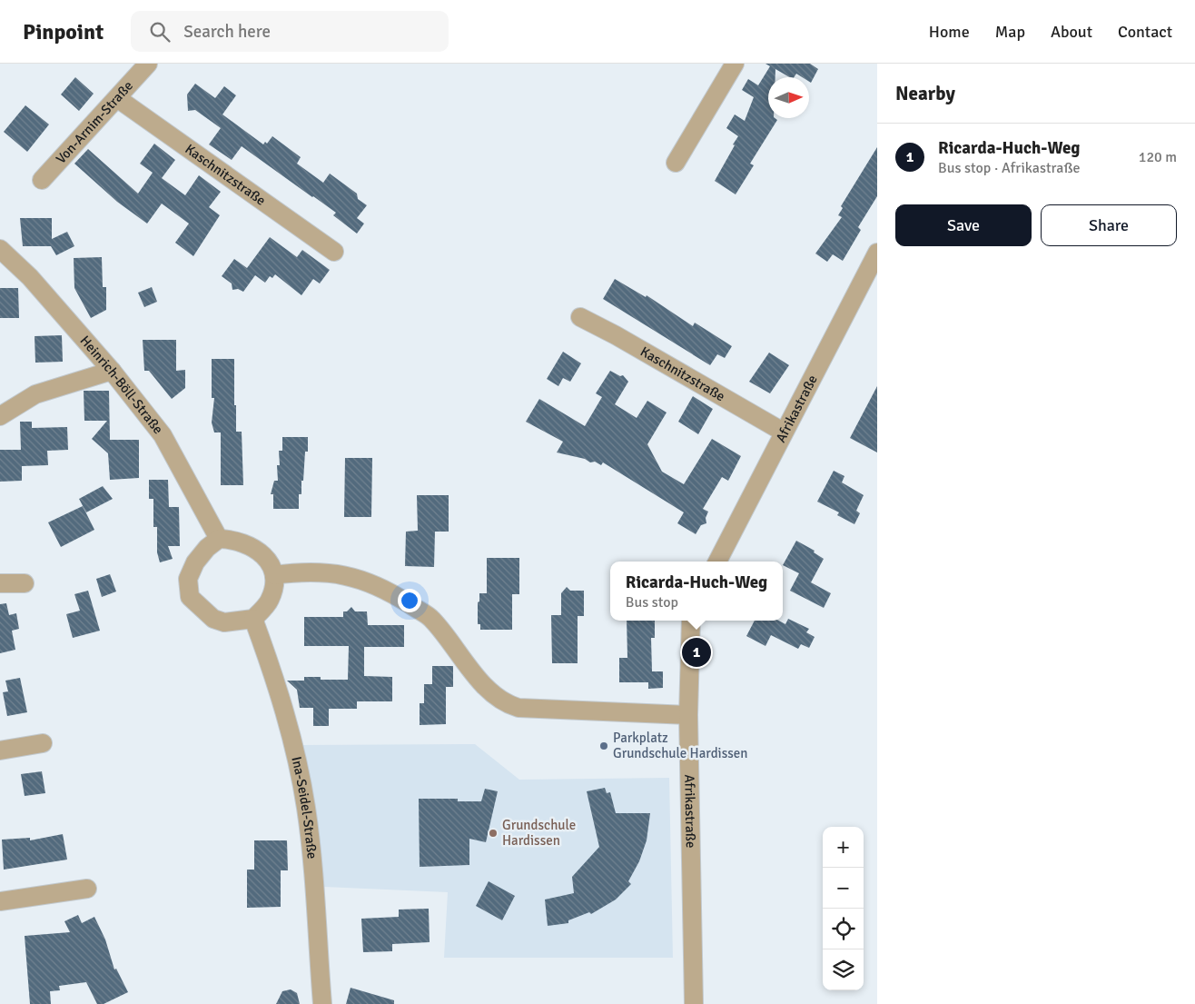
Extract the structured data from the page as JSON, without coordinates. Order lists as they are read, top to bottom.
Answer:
{
  "streets": {
    "street": [
      "Von-Arnim-Straße",
      "Kaschnitzstraße",
      "Heinrich-Böll-Straße",
      "Afrikastraße",
      "Ina-Seidel-Straße"
    ]
  },
  "crossings": [
    ["Von-Arnim-Straße", "Kaschnitzstraße"],
    ["Kaschnitzstraße", "Afrikastraße"],
    ["Heinrich-Böll-Straße", "Ina-Seidel-Straße"]
  ],
  "places": ["Parkplatz Grundschule Hardissen", "Grundschule Hardissen"],
  "north": "right",
  "page": {
    "header": "Pinpoint",
    "search": "Search here",
    "nav": [
      "Home",
      "Map",
      "About",
      "Contact"
    ],
    "heading": "Nearby",
    "list": [
      {
        "mark": "1",
        "name": "Ricarda-Huch-Weg",
        "note": "Bus stop · Afrikastraße",
        "value": "120 m"
      }
    ],
    "buttons": ["Save", "Share"],
    "popup": ["Ricarda-Huch-Weg", "Bus stop"],
    "pins": "1",
    "map_buttons": ["+", "−"]
  }
}
